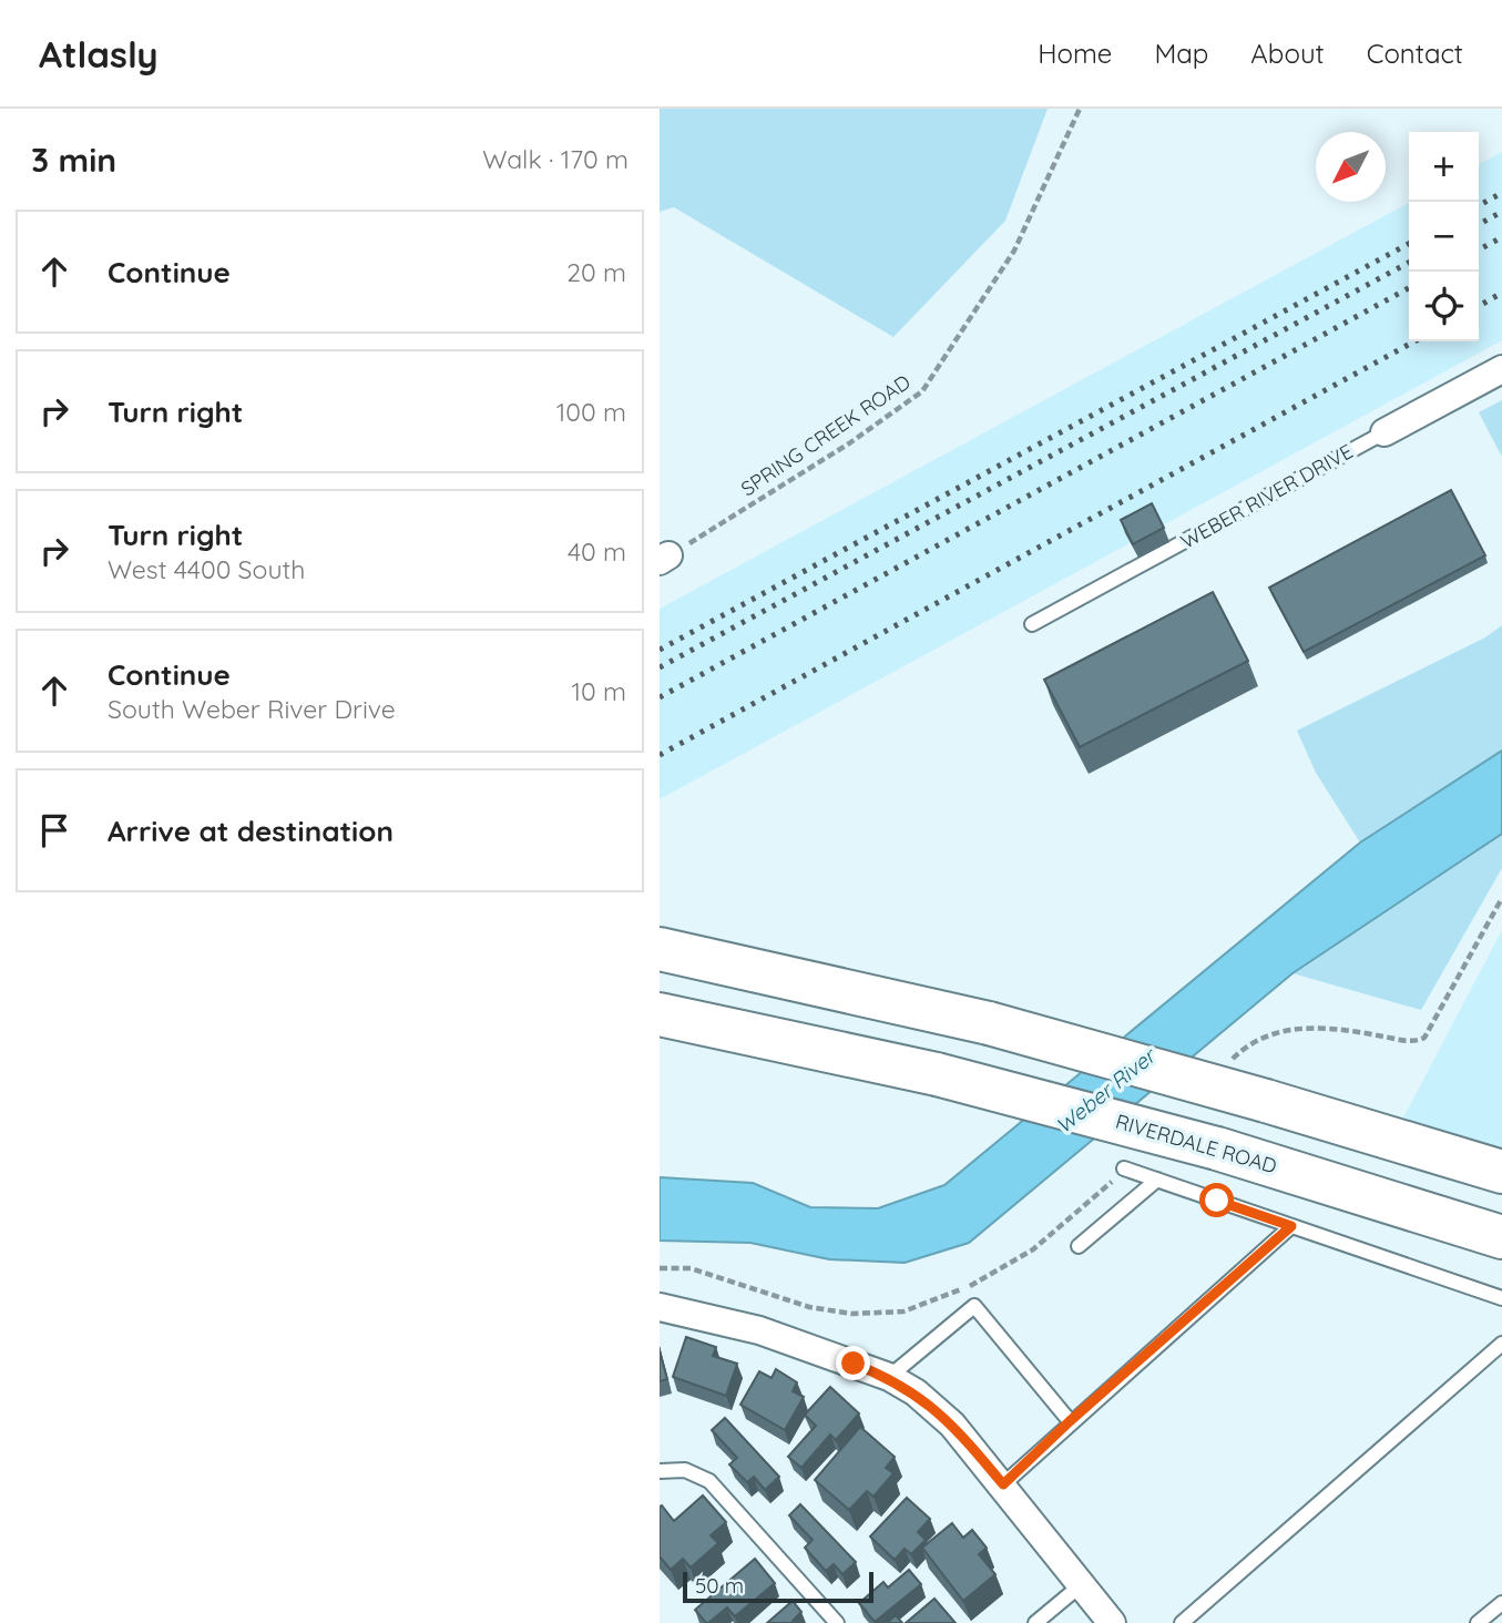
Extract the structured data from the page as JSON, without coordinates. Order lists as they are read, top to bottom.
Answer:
{
  "streets": {
    "main road": ["RIVERDALE ROAD"],
    "street": ["WEBER RIVER DRIVE"],
    "path": ["SPRING CREEK ROAD"]
  },
  "water": ["Weber River"],
  "scale_bar": "50 m",
  "north": "bottom left",
  "page": {
    "header": "Atlasly",
    "nav": [
      "Home",
      "Map",
      "About",
      "Contact"
    ],
    "heading": ["3 min", "Walk · 170 m"],
    "map_buttons": ["+", "−"],
    "list": [
      ["Continue", "20 m"],
      ["Turn right", "100 m"],
      ["Turn right", "West 4400 South", "40 m"],
      ["Continue", "South Weber River Drive", "10 m"],
      "Arrive at destination"
    ],
    "scale": "50 m"
  }
}
